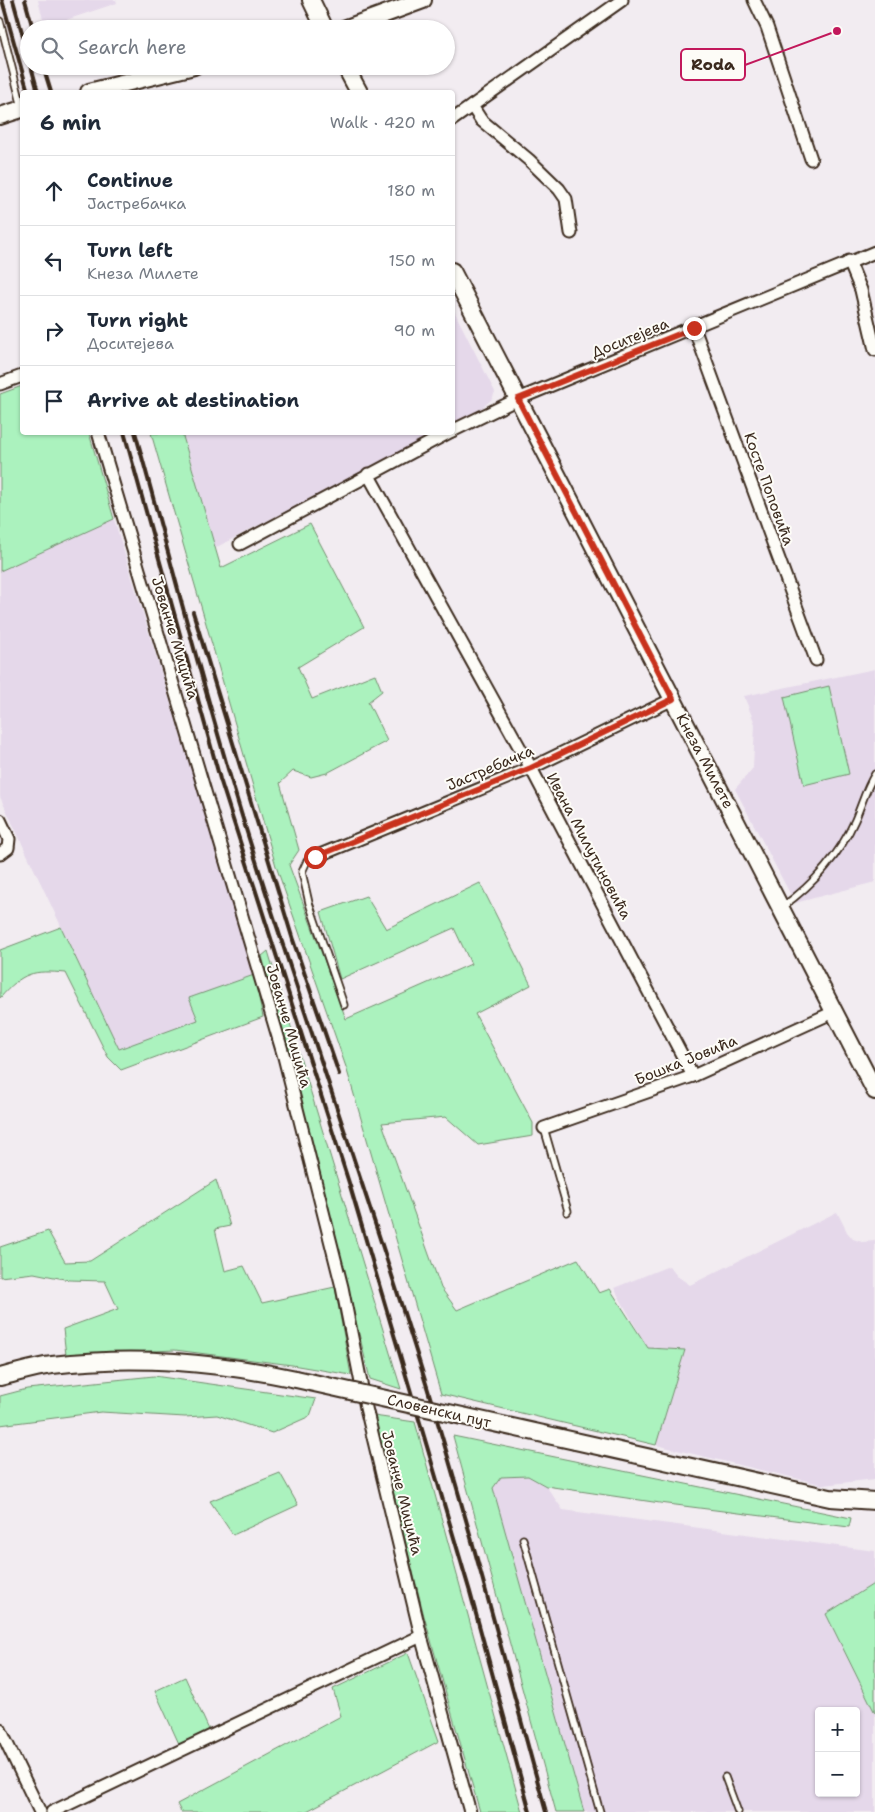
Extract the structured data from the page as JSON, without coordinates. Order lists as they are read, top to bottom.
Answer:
{
  "streets": {
    "main road": ["Кнеза Милете", "Словенски пут"],
    "street": [
      "Доситејева",
      "Косте Поповића",
      "Јованче Мицића",
      "Јастребачка",
      "Ивана Милутиновића",
      "Бошка Јовића"
    ]
  },
  "crossings": [
    ["Доситејева", "Косте Поповића"],
    ["Доситејева", "Кнеза Милете"],
    ["Доситејева", "Ивана Милутиновића"],
    ["Кнеза Милете", "Јастребачка"],
    ["Кнеза Милете", "Бошка Јовића"],
    ["Јастребачка", "Ивана Милутиновића"],
    ["Ивана Милутиновића", "Бошка Јовића"]
  ],
  "places": ["Roda"],
  "page": {
    "search": "Search here",
    "heading": ["6 min", "Walk · 420 m"],
    "list": [
      ["Continue", "Јастребачка", "180 m"],
      ["Turn left", "Кнеза Милете", "150 m"],
      ["Turn right", "Доситејева", "90 m"],
      "Arrive at destination"
    ],
    "map_buttons": ["+", "−"]
  }
}
